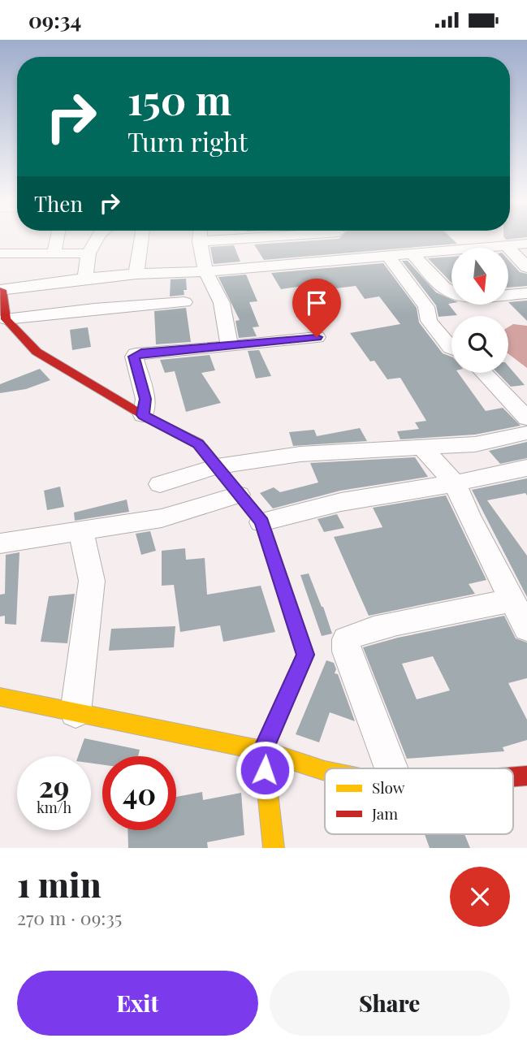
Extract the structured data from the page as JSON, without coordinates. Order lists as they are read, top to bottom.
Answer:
{
  "legend": ["Slow", "Jam"],
  "north": "bottom",
  "page": {
    "status": "09:34",
    "turn": ["150 m", "Turn right"],
    "then": "Then",
    "speed": "29 km/h",
    "limit": "40",
    "heading": ["1 min", "270 m · 09:35"],
    "buttons": ["Exit", "Share"]
  }
}
